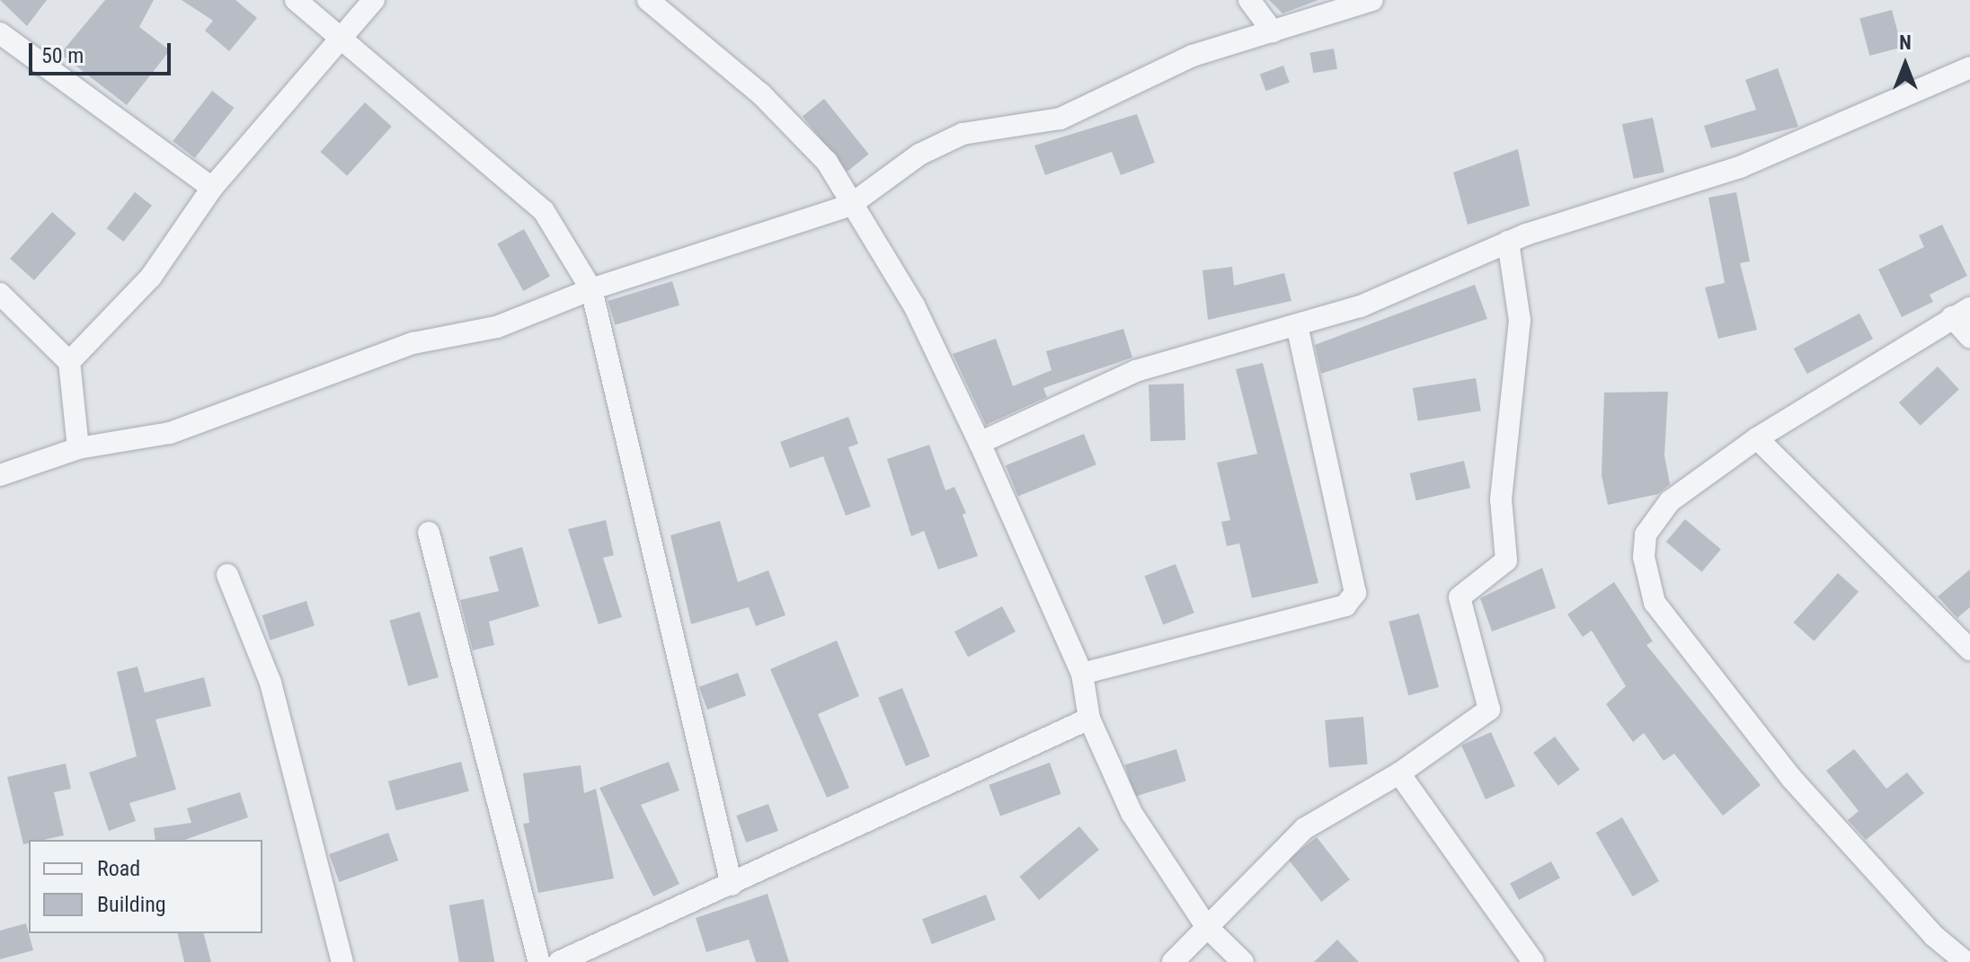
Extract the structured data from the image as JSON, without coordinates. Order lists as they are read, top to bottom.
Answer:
{
  "legend": ["Road", "Building"],
  "scale_bar": "50 m",
  "north": "top"
}
